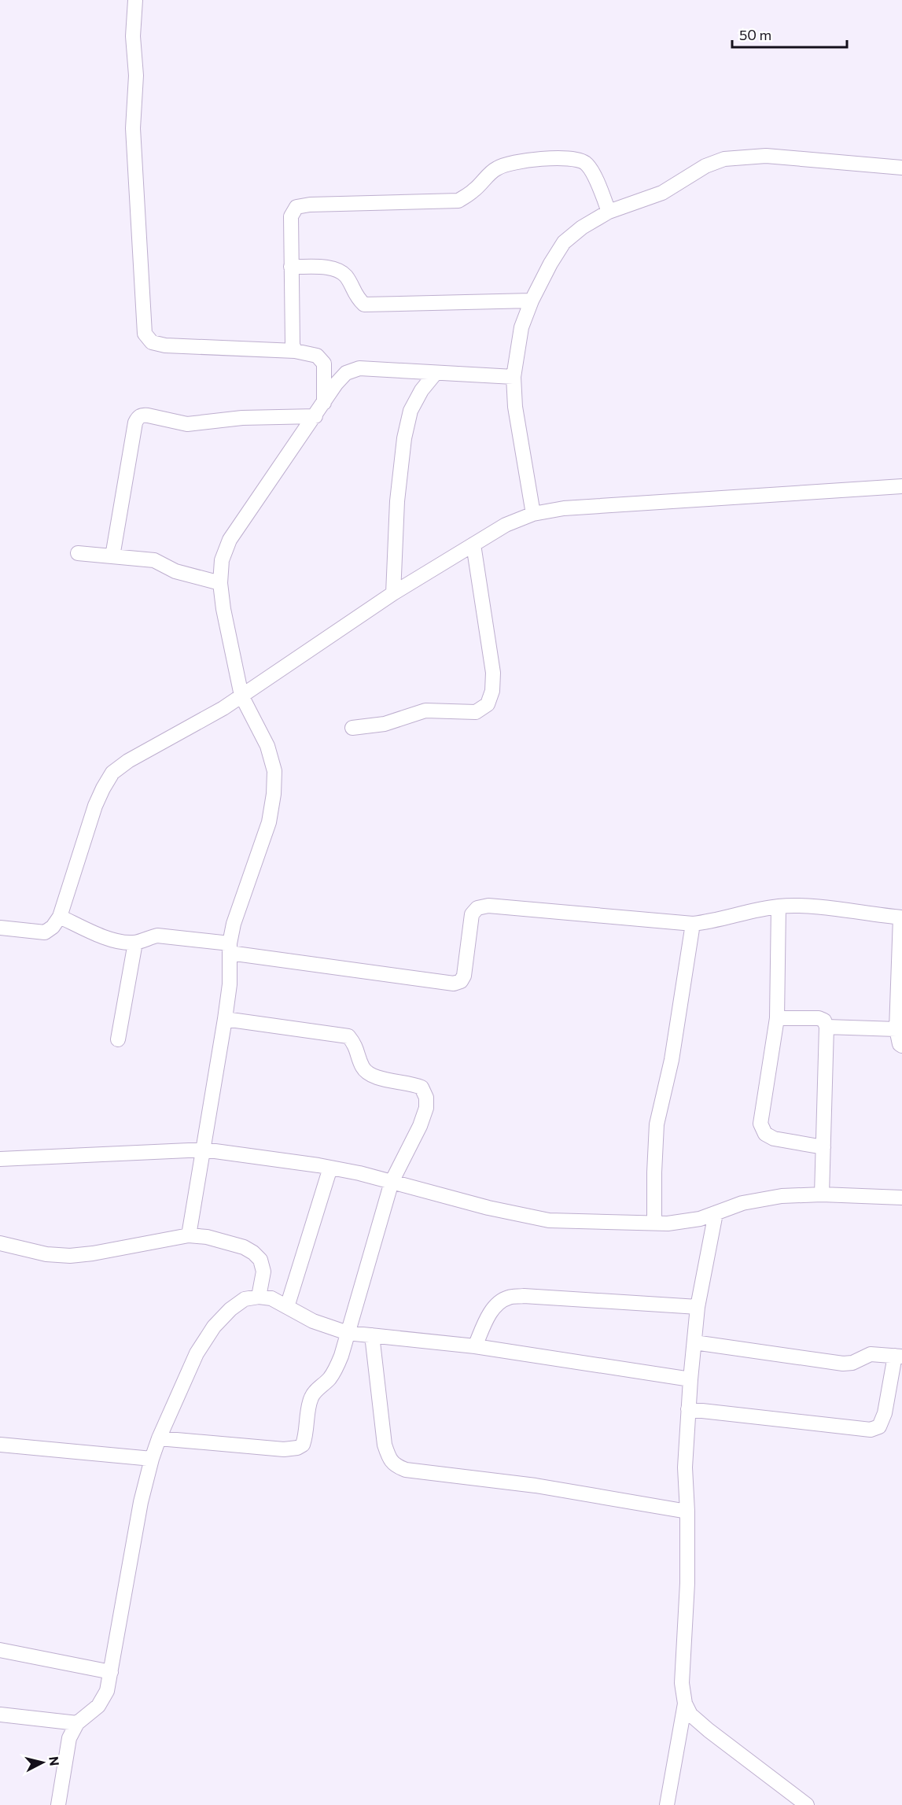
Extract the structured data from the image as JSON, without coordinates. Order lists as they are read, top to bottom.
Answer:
{
  "scale_bar": "50 m",
  "north": "right"
}
